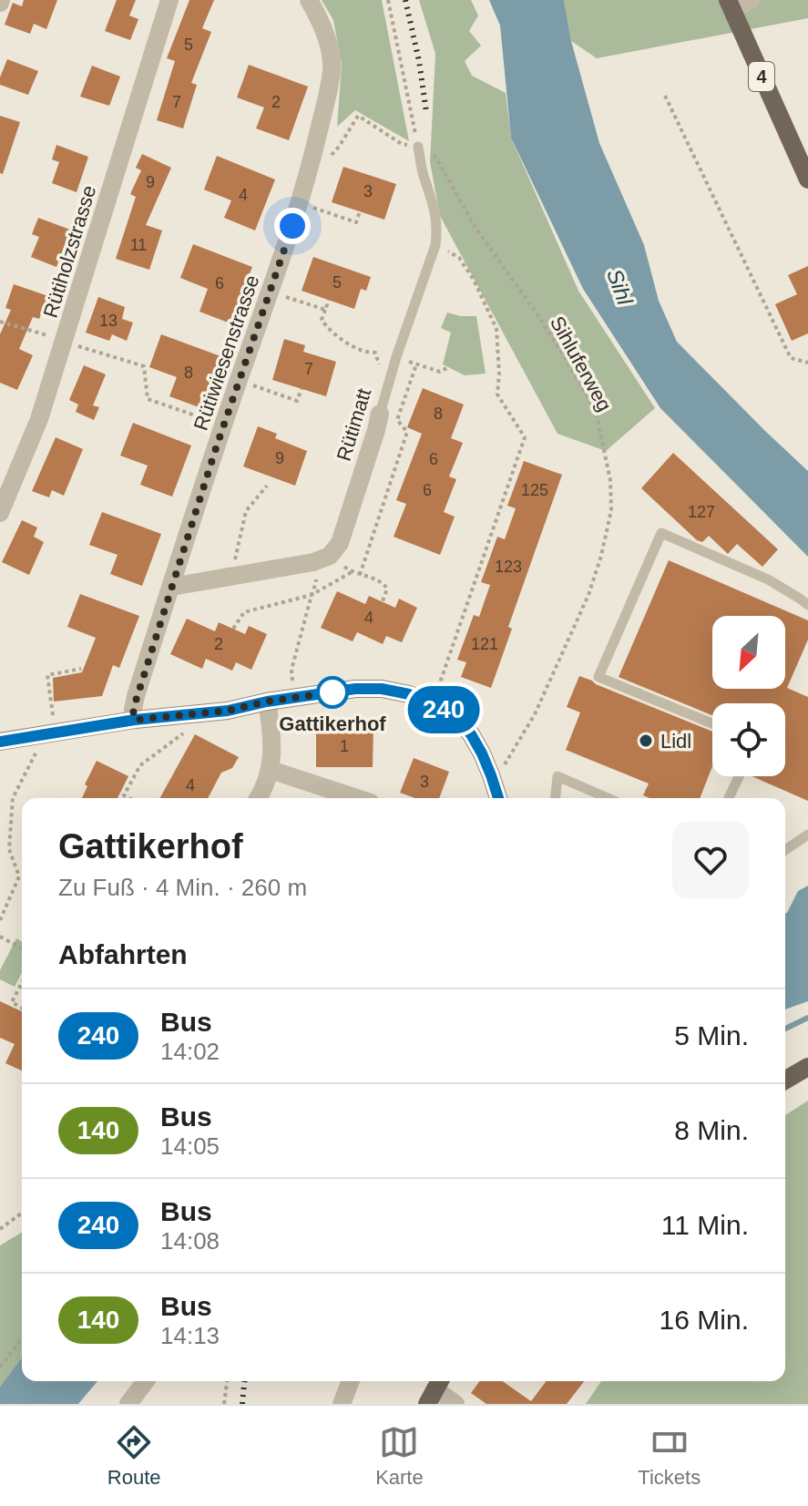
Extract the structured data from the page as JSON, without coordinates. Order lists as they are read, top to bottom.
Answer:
{
  "streets": {
    "main road": ["4"],
    "street": ["Rütiholzstrasse", "Rütiwiesenstrasse", "Rütimatt"],
    "path": ["Sihluferweg"]
  },
  "crossings": [
    ["Sihluferweg", "Rütimatt"]
  ],
  "water": ["Sihl"],
  "places": ["Gattikerhof", "Lidl"],
  "lines": ["bus line 240"],
  "house_numbers": [
    "5",
    "7",
    "2",
    "9",
    "3",
    "4",
    "11",
    "5",
    "6",
    "13",
    "7",
    "8",
    "8",
    "9",
    "6",
    "6",
    "125",
    "127",
    "123",
    "4",
    "2",
    "121",
    "1",
    "3",
    "4"
  ],
  "north": "bottom left",
  "page": {
    "on_map": "240",
    "heading": [
      ["Gattikerhof", "Zu Fuß · 4 Min. · 260 m"],
      "Abfahrten"
    ],
    "list": [
      {
        "mark": "240",
        "name": "Bus",
        "note": "14:02",
        "value": "5 Min."
      },
      {
        "mark": "140",
        "name": "Bus",
        "note": "14:05",
        "value": "8 Min."
      },
      {
        "mark": "240",
        "name": "Bus",
        "note": "14:08",
        "value": "11 Min."
      },
      {
        "mark": "140",
        "name": "Bus",
        "note": "14:13",
        "value": "16 Min."
      }
    ],
    "tabs": ["Route", "Karte", "Tickets"]
  }
}
